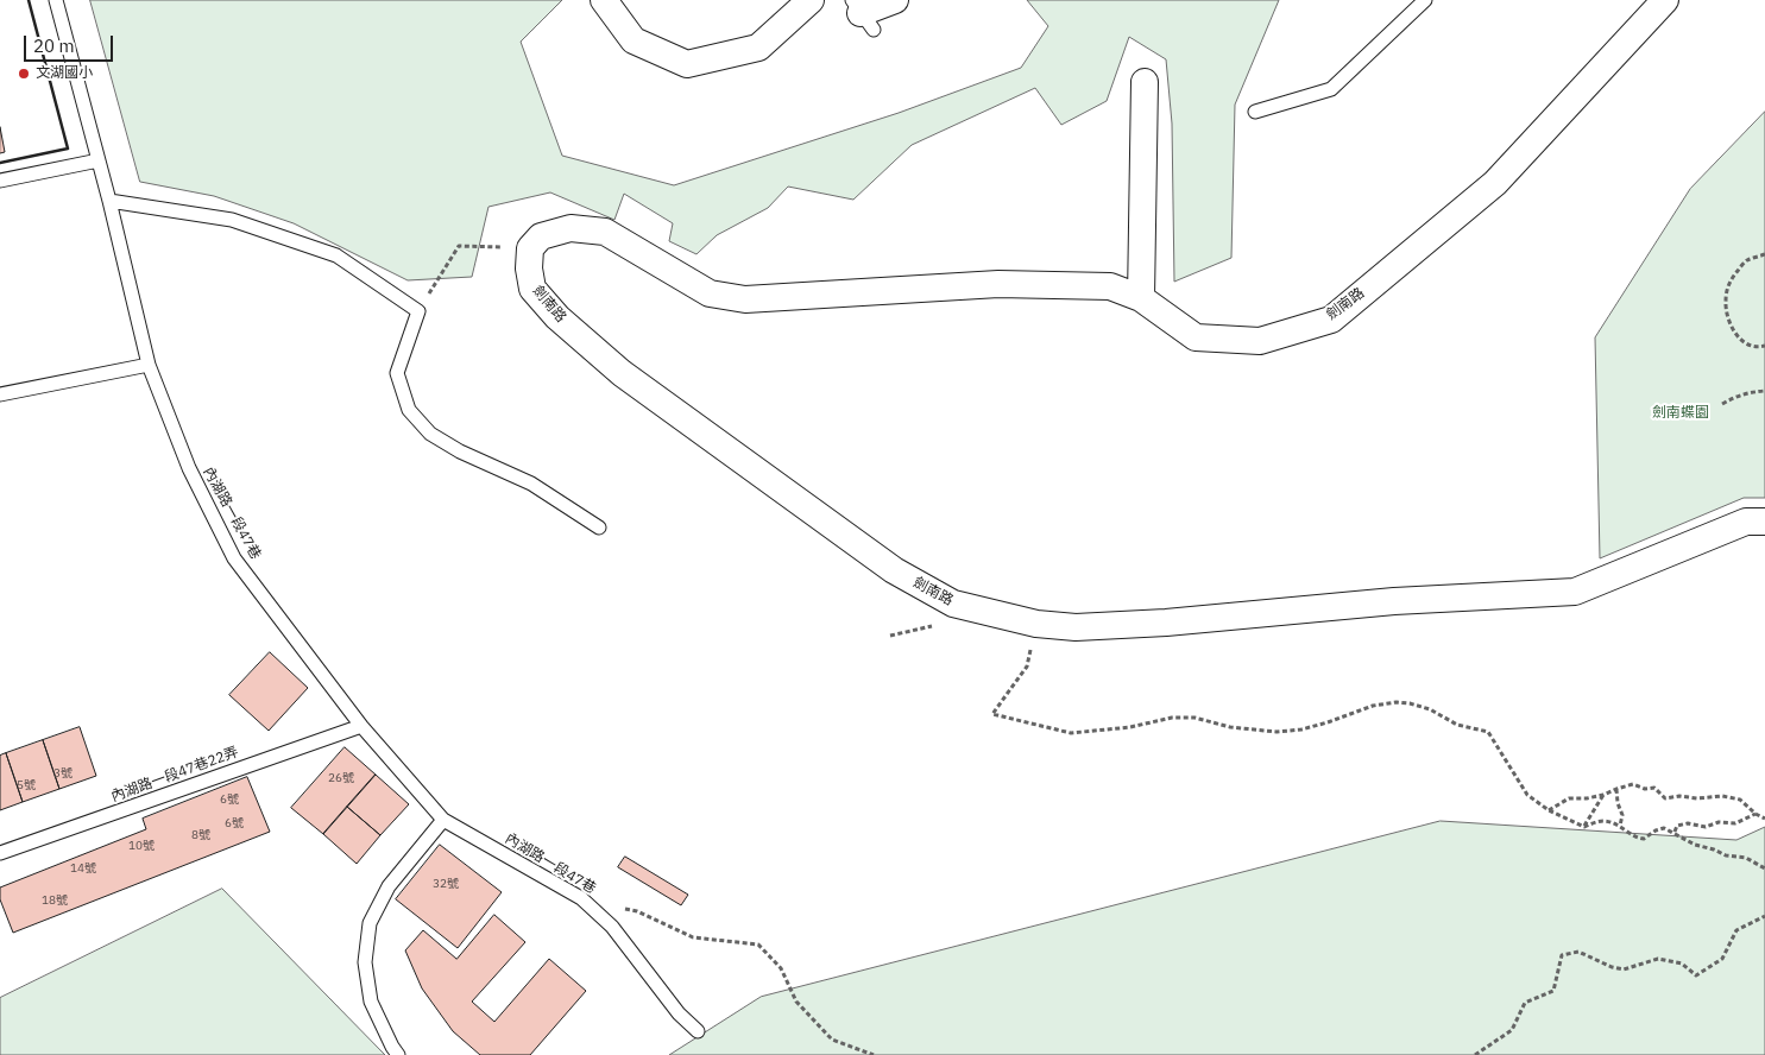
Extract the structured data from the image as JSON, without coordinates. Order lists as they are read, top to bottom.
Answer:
{
  "streets": {
    "street": ["劍南路"],
    "lane": ["內湖路一段47巷", "內湖路一段47巷22弄"]
  },
  "crossings": [
    ["內湖路一段47巷", "內湖路一段47巷22弄"]
  ],
  "parks": ["劍南蝶園"],
  "places": ["文湖國小"],
  "house_numbers": [
    "3號",
    "26號",
    "5號",
    "6號",
    "6號",
    "8號",
    "10號",
    "14號",
    "32號",
    "18號"
  ],
  "scale_bar": "20 m"
}
